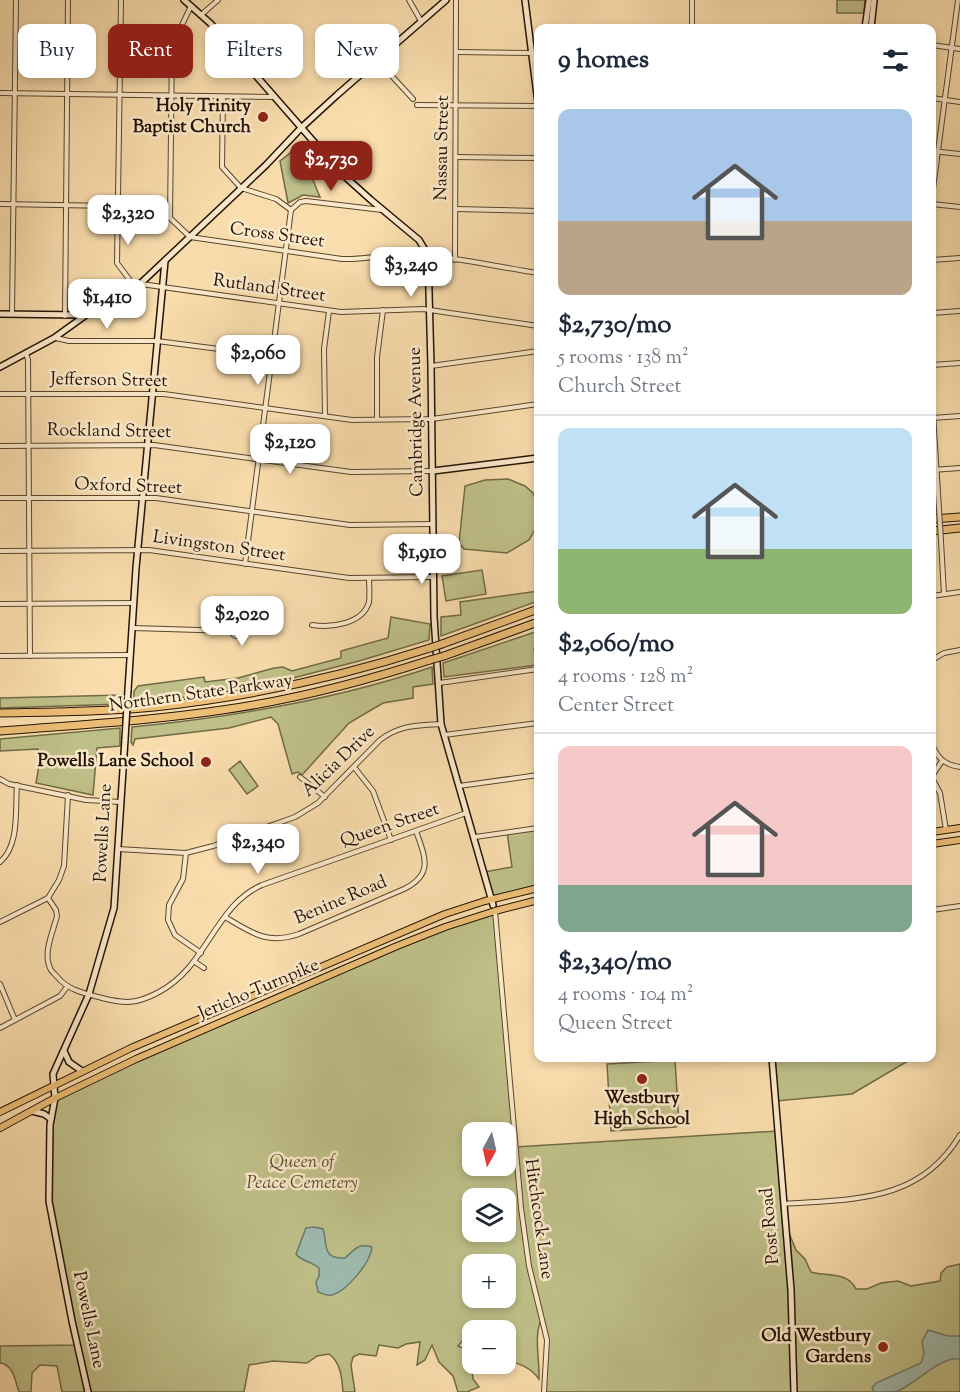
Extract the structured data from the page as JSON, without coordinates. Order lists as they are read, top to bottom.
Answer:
{
  "streets": {
    "highway": ["Northern State Parkway"],
    "main road": ["Jericho Turnpike"],
    "street": [
      "Nassau Street",
      "Cross Street",
      "Rutland Street",
      "Jefferson Street",
      "Cambridge Avenue",
      "Rockland Street",
      "Oxford Street",
      "Livingston Street",
      "Alicia Drive",
      "Queen Street",
      "Powells Lane",
      "Benine Road",
      "Hitchcock Lane",
      "Post Road"
    ]
  },
  "crossings": [
    ["Nassau Street", "Cross Street"],
    ["Cross Street", "Cambridge Avenue"],
    ["Rutland Street", "Cambridge Avenue"],
    ["Rutland Street", "Powells Lane"],
    ["Jefferson Street", "Cambridge Avenue"],
    ["Jefferson Street", "Powells Lane"],
    ["Cambridge Avenue", "Rockland Street"],
    ["Cambridge Avenue", "Oxford Street"],
    ["Cambridge Avenue", "Livingston Street"],
    ["Cambridge Avenue", "Alicia Drive"],
    ["Cambridge Avenue", "Queen Street"],
    ["Cambridge Avenue", "Jericho Turnpike"],
    ["Cambridge Avenue", "Hitchcock Lane"],
    ["Rockland Street", "Powells Lane"],
    ["Oxford Street", "Powells Lane"],
    ["Livingston Street", "Powells Lane"],
    ["Alicia Drive", "Powells Lane"],
    ["Queen Street", "Powells Lane"],
    ["Queen Street", "Benine Road"],
    ["Powells Lane", "Jericho Turnpike"],
    ["Jericho Turnpike", "Hitchcock Lane"]
  ],
  "parks": ["Queen of Peace Cemetery"],
  "places": [
    "Holy Trinity Baptist Church",
    "Powells Lane School",
    "Westbury High School",
    "Old Westbury Gardens"
  ],
  "north": "bottom",
  "page": {
    "chip": [
      "Buy",
      "Rent",
      "Filters",
      "New"
    ],
    "heading": "9 homes",
    "list": [
      {
        "name": "$2,730/mo",
        "note": "5 rooms · 138 m² · Church Street"
      },
      {
        "name": "$2,060/mo",
        "note": "4 rooms · 128 m² · Center Street"
      },
      {
        "name": "$2,340/mo",
        "note": "4 rooms · 104 m² · Queen Street"
      }
    ],
    "price": [
      "$2,730",
      "$2,320",
      "$3,240",
      "$1,410",
      "$2,060",
      "$2,120",
      "$1,910",
      "$2,020",
      "$2,340"
    ],
    "map_buttons": ["+", "−"]
  }
}
